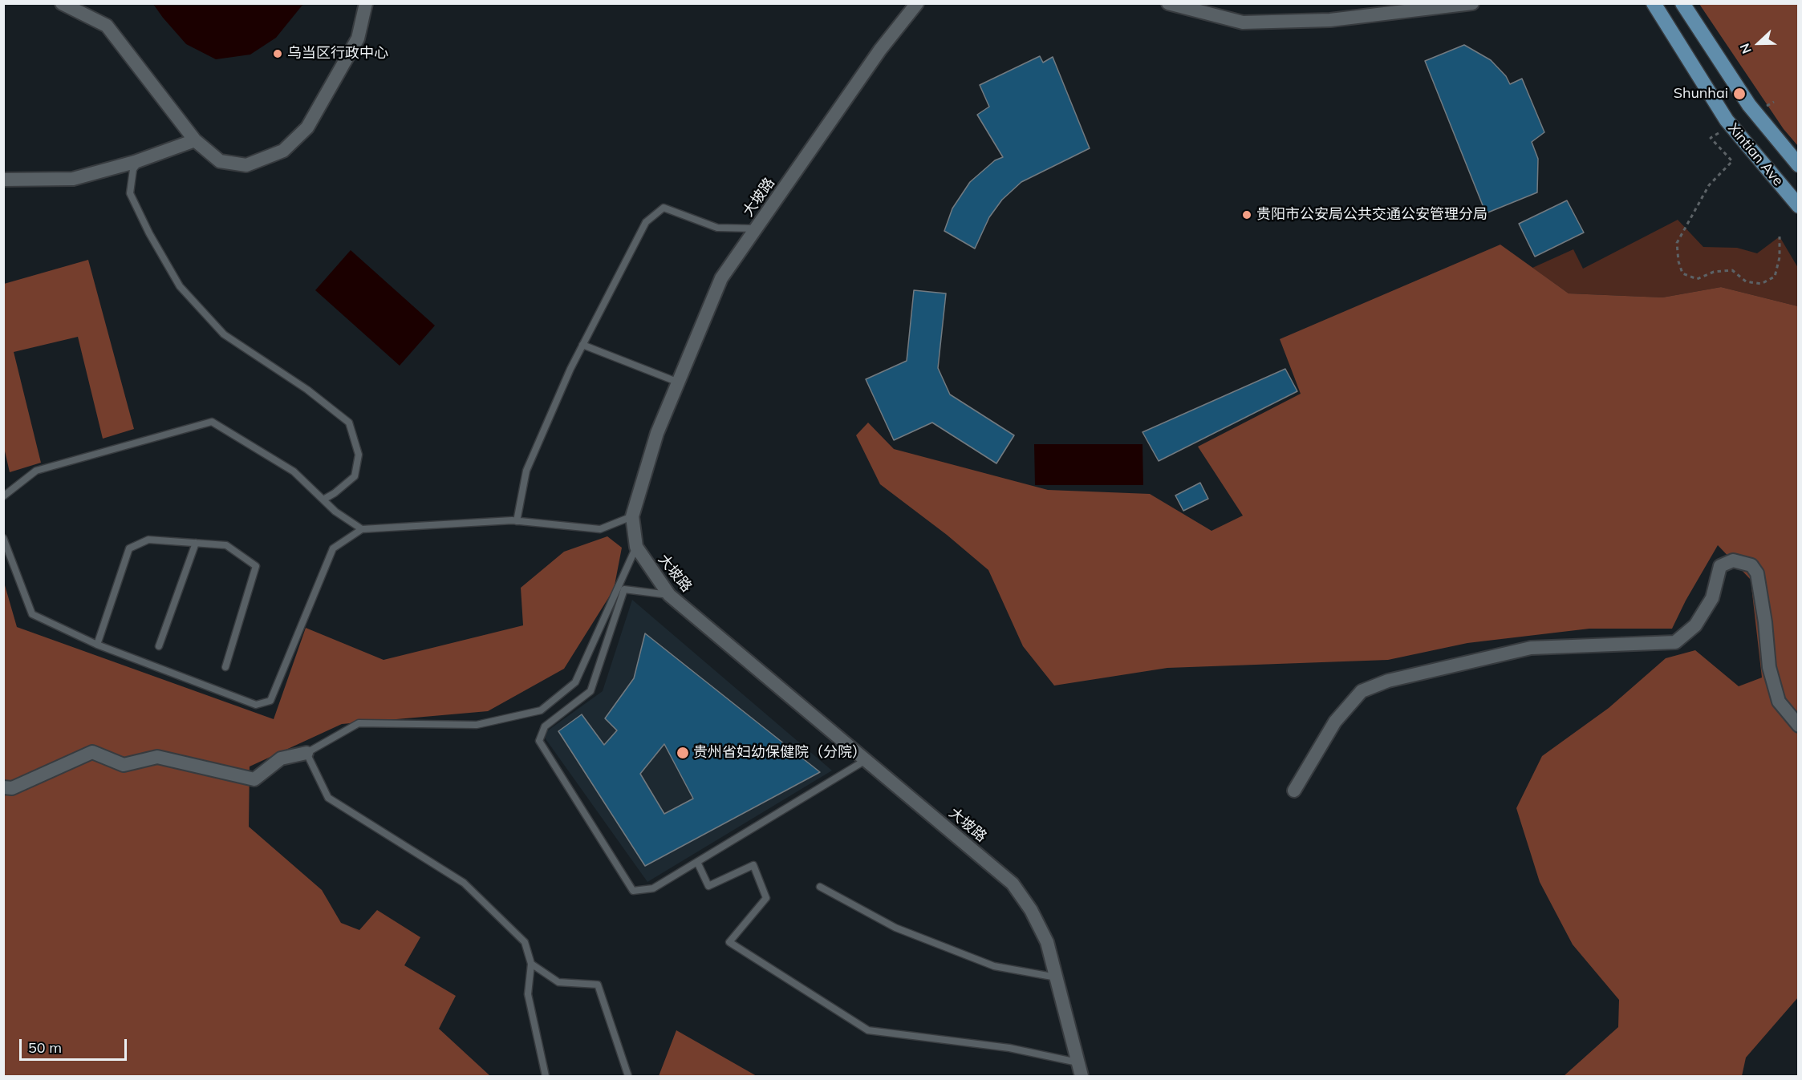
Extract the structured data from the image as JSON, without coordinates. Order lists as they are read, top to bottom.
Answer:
{
  "streets": {
    "main road": ["Xintian Ave"],
    "street": ["大坡路"]
  },
  "places": [
    "乌当区行政中心",
    "Shunhai",
    "贵阳市公安局公共交通公安管理分局",
    "贵州省妇幼保健院（分院）"
  ],
  "scale_bar": "50 m",
  "north": "left"
}
